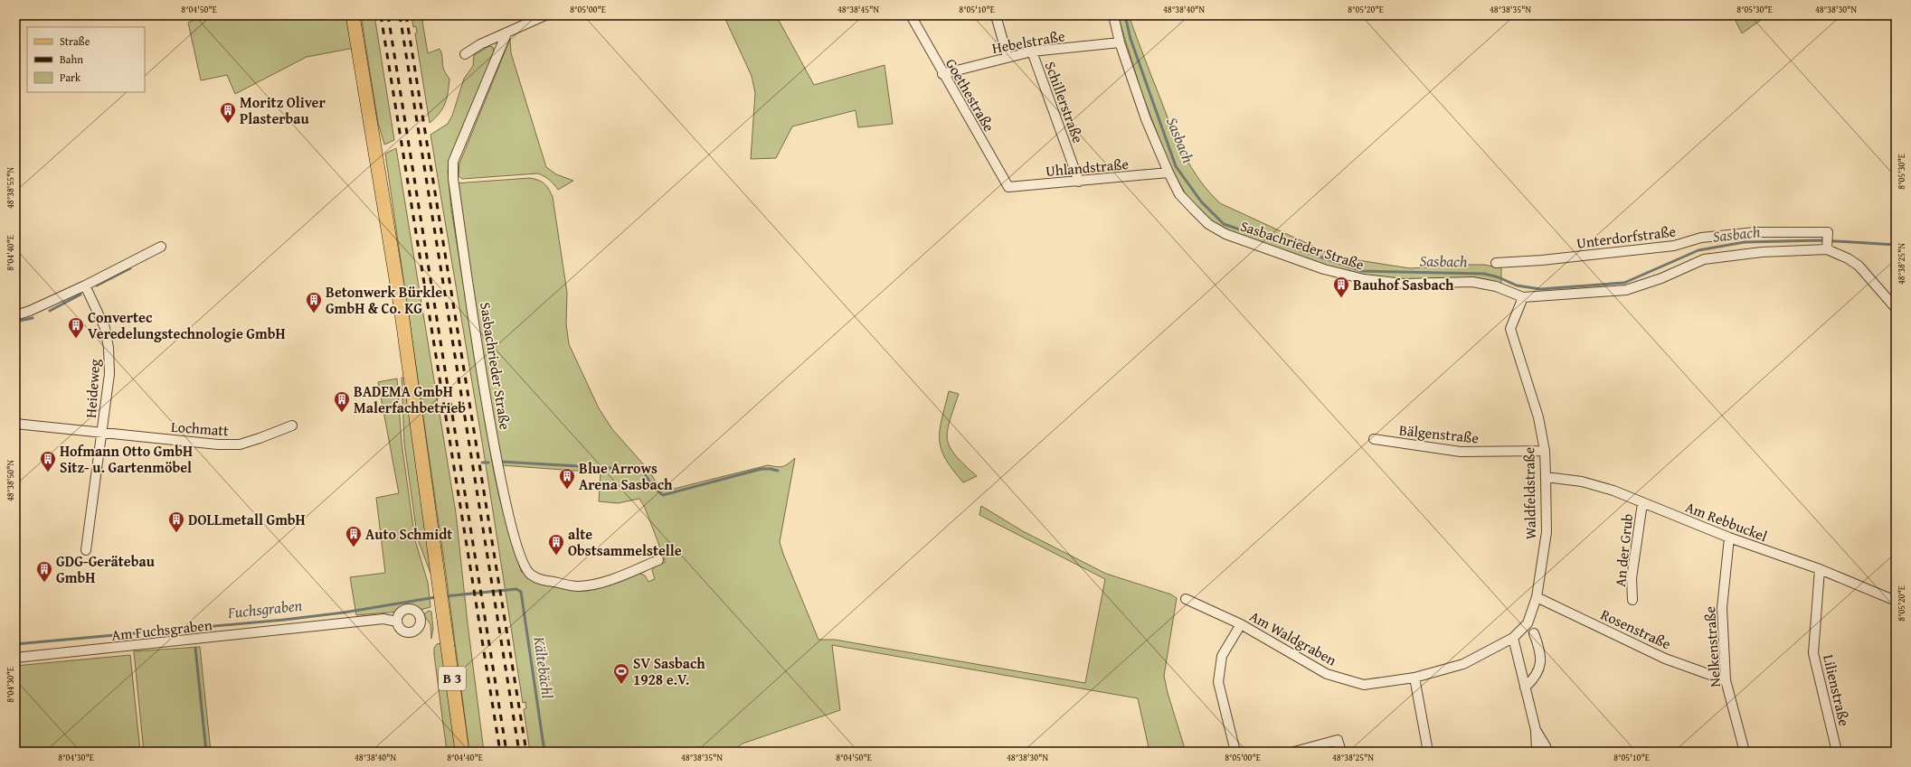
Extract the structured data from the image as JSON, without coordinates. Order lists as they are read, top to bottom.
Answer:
{
  "streets": {
    "main road": ["B 3"],
    "street": [
      "Hebelstraße",
      "Goethestraße",
      "Schillerstraße",
      "Uhlandstraße",
      "Unterdorfstraße",
      "Sasbachrieder Straße",
      "Heideweg",
      "Lochmatt",
      "Bälgenstraße",
      "Waldfeldstraße",
      "Am Rebbuckel",
      "An der Grub",
      "Rosenstraße",
      "Am Fuchsgraben",
      "Am Waldgraben",
      "Nelkenstraße",
      "Lilienstraße"
    ]
  },
  "crossings": [
    ["Hebelstraße", "Goethestraße"],
    ["Hebelstraße", "Schillerstraße"],
    ["Hebelstraße", "Sasbachrieder Straße"],
    ["Goethestraße", "Uhlandstraße"],
    ["Schillerstraße", "Uhlandstraße"],
    ["Uhlandstraße", "Sasbachrieder Straße"],
    ["Unterdorfstraße", "Sasbachrieder Straße"],
    ["Sasbachrieder Straße", "Waldfeldstraße"],
    ["Heideweg", "Lochmatt"],
    ["Bälgenstraße", "Waldfeldstraße"],
    ["Waldfeldstraße", "Am Rebbuckel"],
    ["Waldfeldstraße", "Rosenstraße"],
    ["Waldfeldstraße", "Am Waldgraben"],
    ["Am Rebbuckel", "An der Grub"],
    ["Am Rebbuckel", "Nelkenstraße"],
    ["Am Rebbuckel", "Lilienstraße"],
    ["Rosenstraße", "Nelkenstraße"]
  ],
  "water": ["Sasbach", "Fuchsgraben", "Kältebächl"],
  "places": {
    "building": [
      "Moritz Oliver Plasterbau",
      "Bauhof Sasbach",
      "Betonwerk Bürkle GmbH & Co. KG",
      "Convertec Veredelungstechnologie GmbH",
      "BADEMA GmbH Malerfachbetrieb",
      "Hofmann Otto GmbH Sitz- u. Gartenmöbel",
      "Blue Arrows Arena Sasbach",
      "DOLLmetall GmbH",
      "Auto Schmidt",
      "alte Obstsammelstelle",
      "GDG-Gerätebau GmbH"
    ],
    "sports": ["SV Sasbach 1928 e.V."]
  },
  "legend": ["Straße", "Bahn", "Park"],
  "coordinates": [
    "8°04'50\"E",
    "8°05'00\"E",
    "48°38'45\"N",
    "8°05'10\"E",
    "48°38'40\"N",
    "8°05'20\"E",
    "48°38'35\"N",
    "8°05'30\"E",
    "48°38'30\"N",
    "48°38'55\"N",
    "8°04'40\"E",
    "48°38'25\"N",
    "48°38'50\"N",
    "8°04'30\"E"
  ]
}
